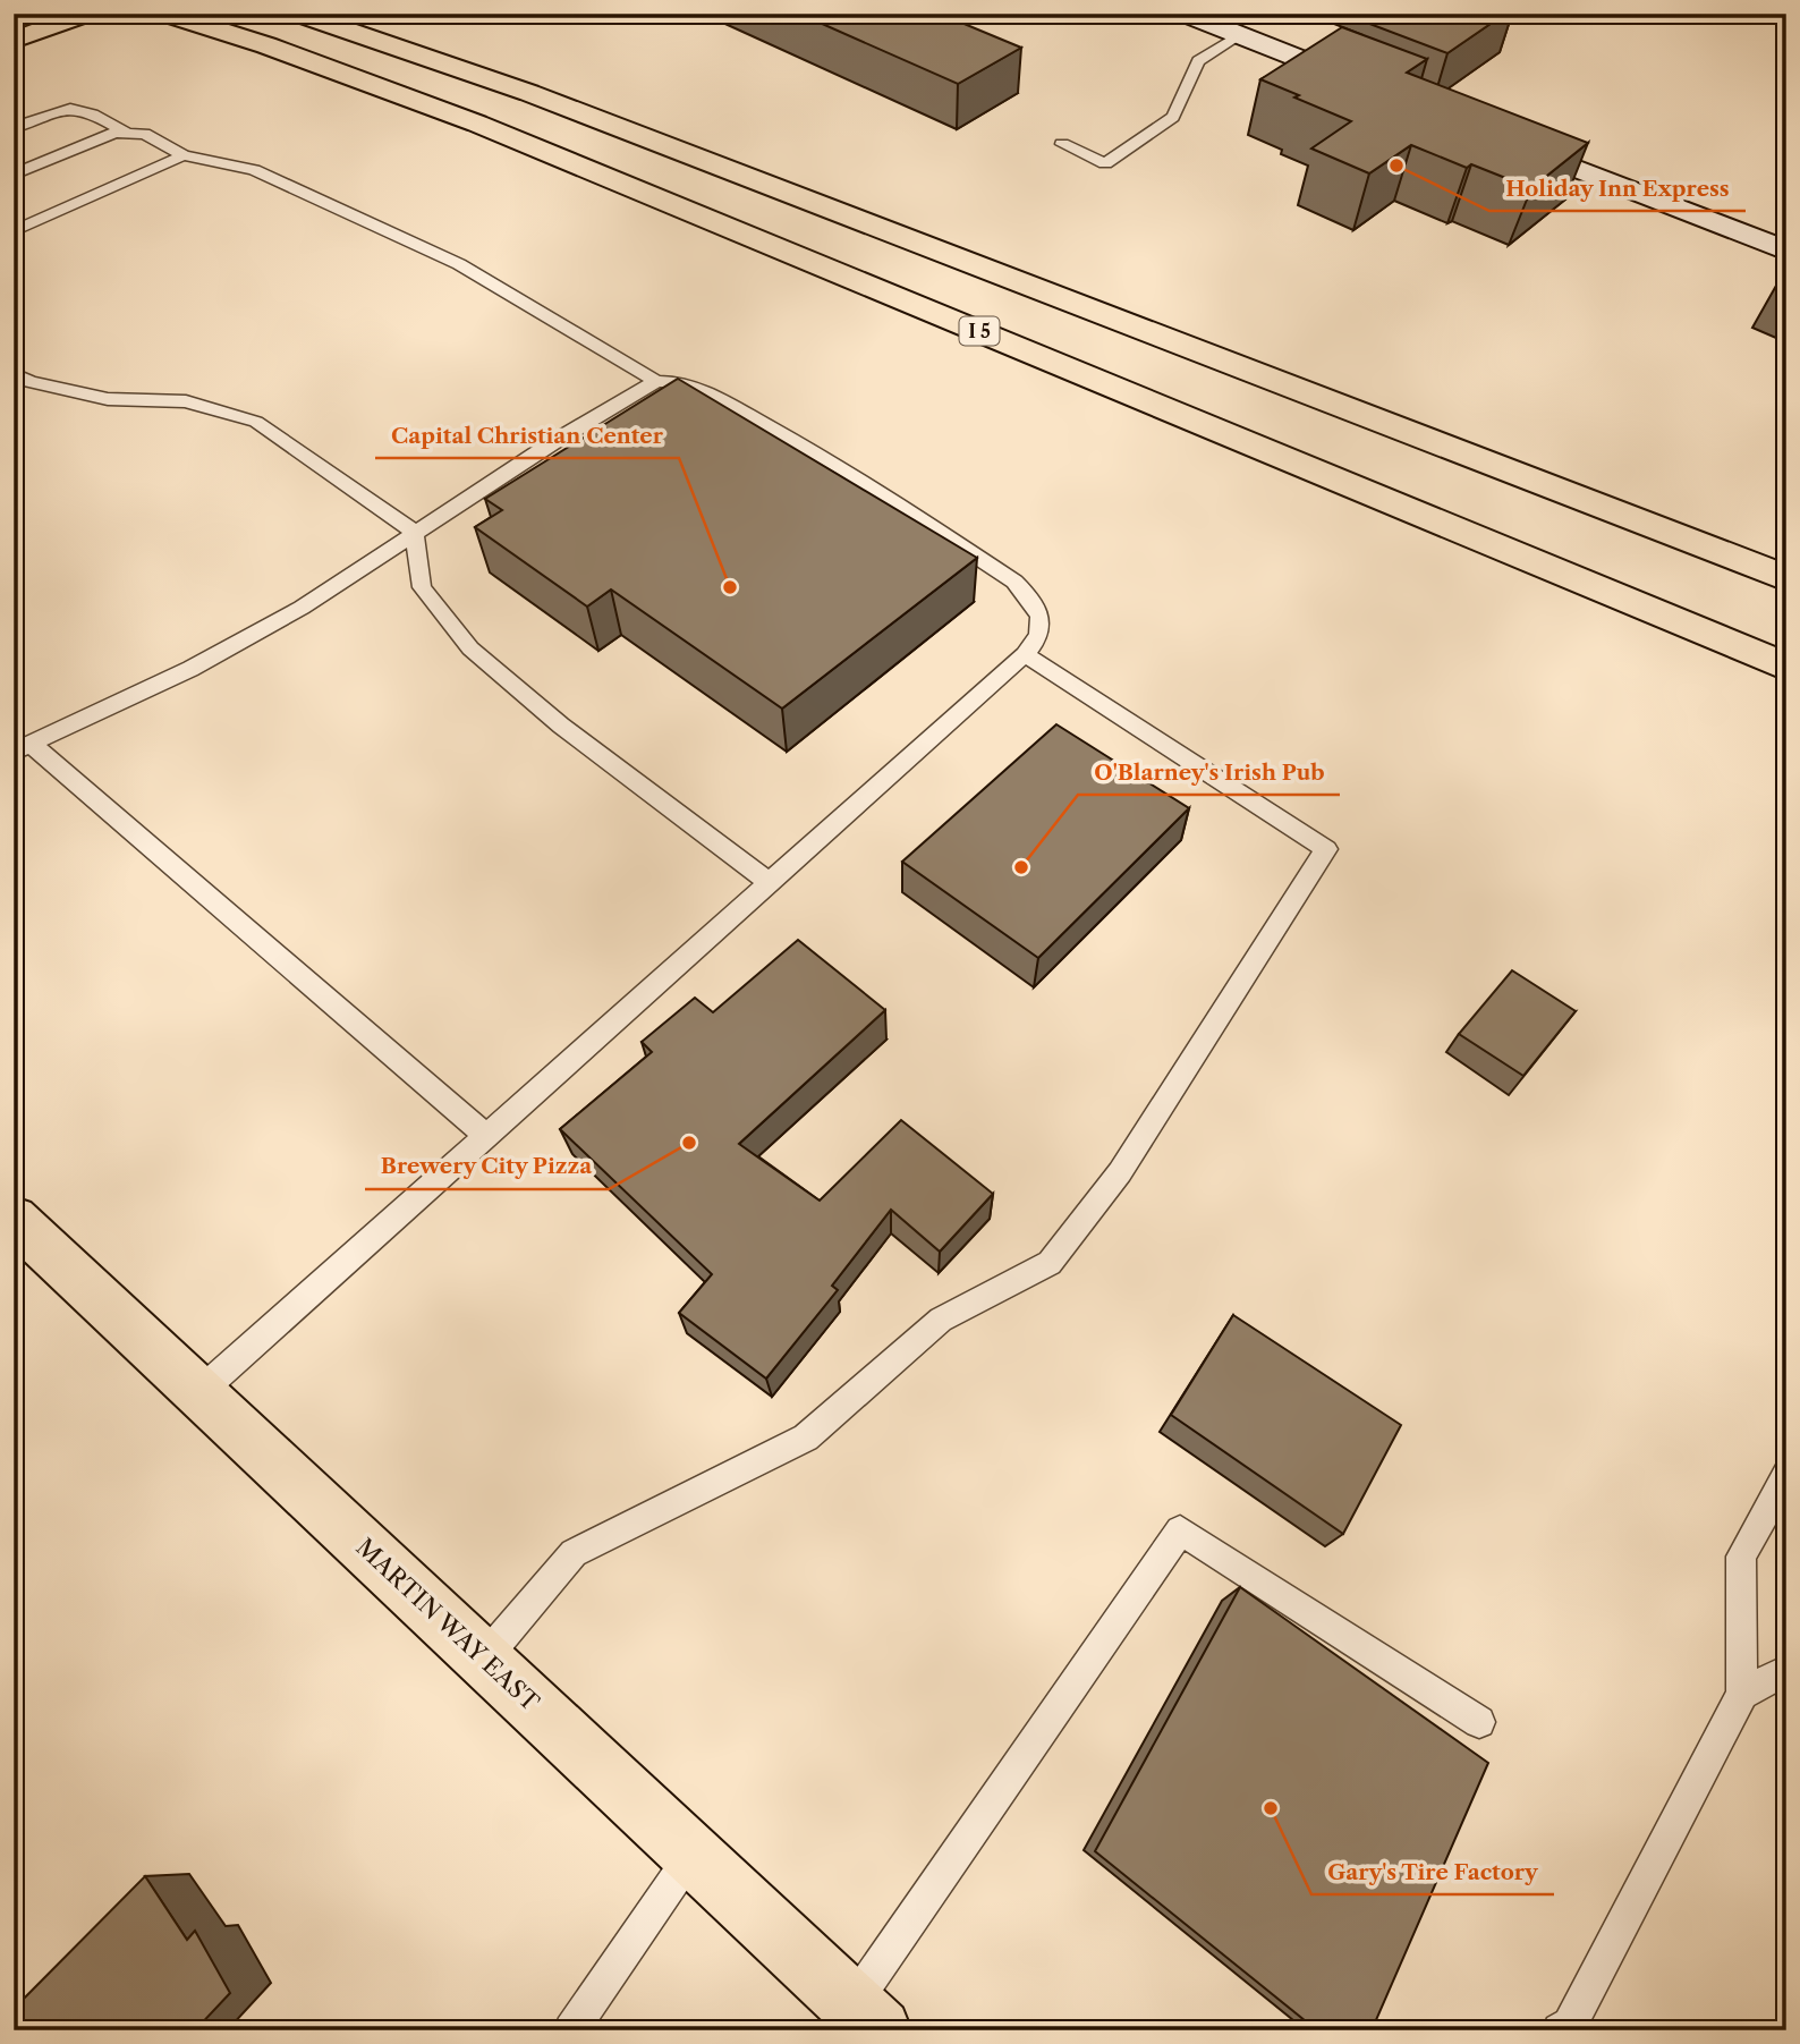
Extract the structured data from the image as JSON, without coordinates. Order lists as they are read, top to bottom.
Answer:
{
  "streets": {
    "main road": ["I 5", "MARTIN WAY EAST"]
  },
  "places": [
    "Holiday Inn Express",
    "Capital Christian Center",
    "O'Blarney's Irish Pub",
    "Brewery City Pizza",
    "Gary's Tire Factory"
  ]
}
